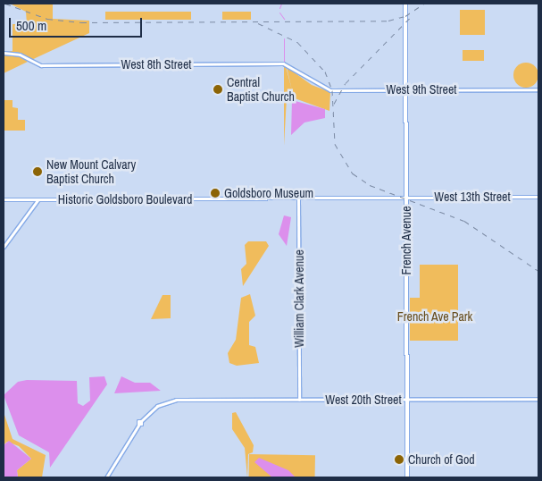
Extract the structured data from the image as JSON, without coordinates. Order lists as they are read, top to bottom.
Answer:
{
  "streets": {
    "main road": ["French Avenue"],
    "street": [
      "West 8th Street",
      "West 9th Street",
      "West 13th Street",
      "Historic Goldsboro Boulevard",
      "William Clark Avenue",
      "West 20th Street"
    ]
  },
  "crossings": [
    ["West 8th Street", "West 9th Street"],
    ["West 9th Street", "French Avenue"],
    ["West 13th Street", "Historic Goldsboro Boulevard"],
    ["West 13th Street", "French Avenue"],
    ["Historic Goldsboro Boulevard", "French Avenue"],
    ["Historic Goldsboro Boulevard", "William Clark Avenue"],
    ["French Avenue", "West 20th Street"],
    ["William Clark Avenue", "West 20th Street"]
  ],
  "parks": ["French Ave Park"],
  "places": [
    "Central Baptist Church",
    "New Mount Calvary Baptist Church",
    "Goldsboro Museum",
    "Church of God"
  ],
  "scale_bar": "500 m"
}
